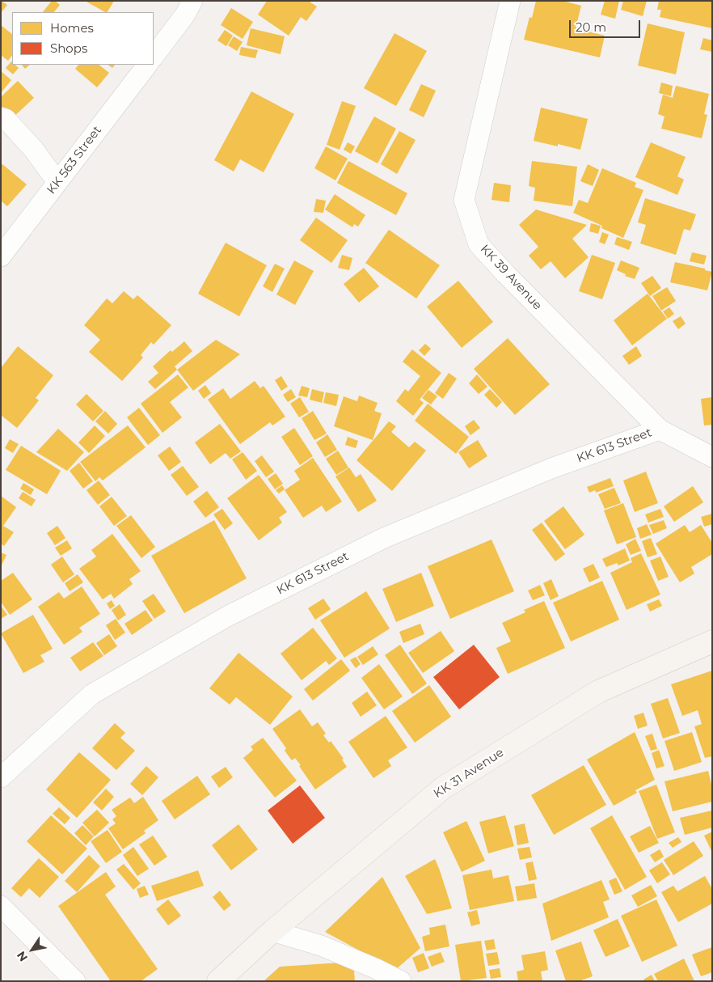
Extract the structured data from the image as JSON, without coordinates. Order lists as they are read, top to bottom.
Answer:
{
  "streets": {
    "main road": ["KK 31 Avenue"],
    "street": ["KK 563 Street", "KK 39 Avenue", "KK 613 Street"]
  },
  "crossings": [
    ["KK 39 Avenue", "KK 613 Street"]
  ],
  "legend": ["Homes", "Shops"],
  "scale_bar": "20 m",
  "north": "bottom left"
}
